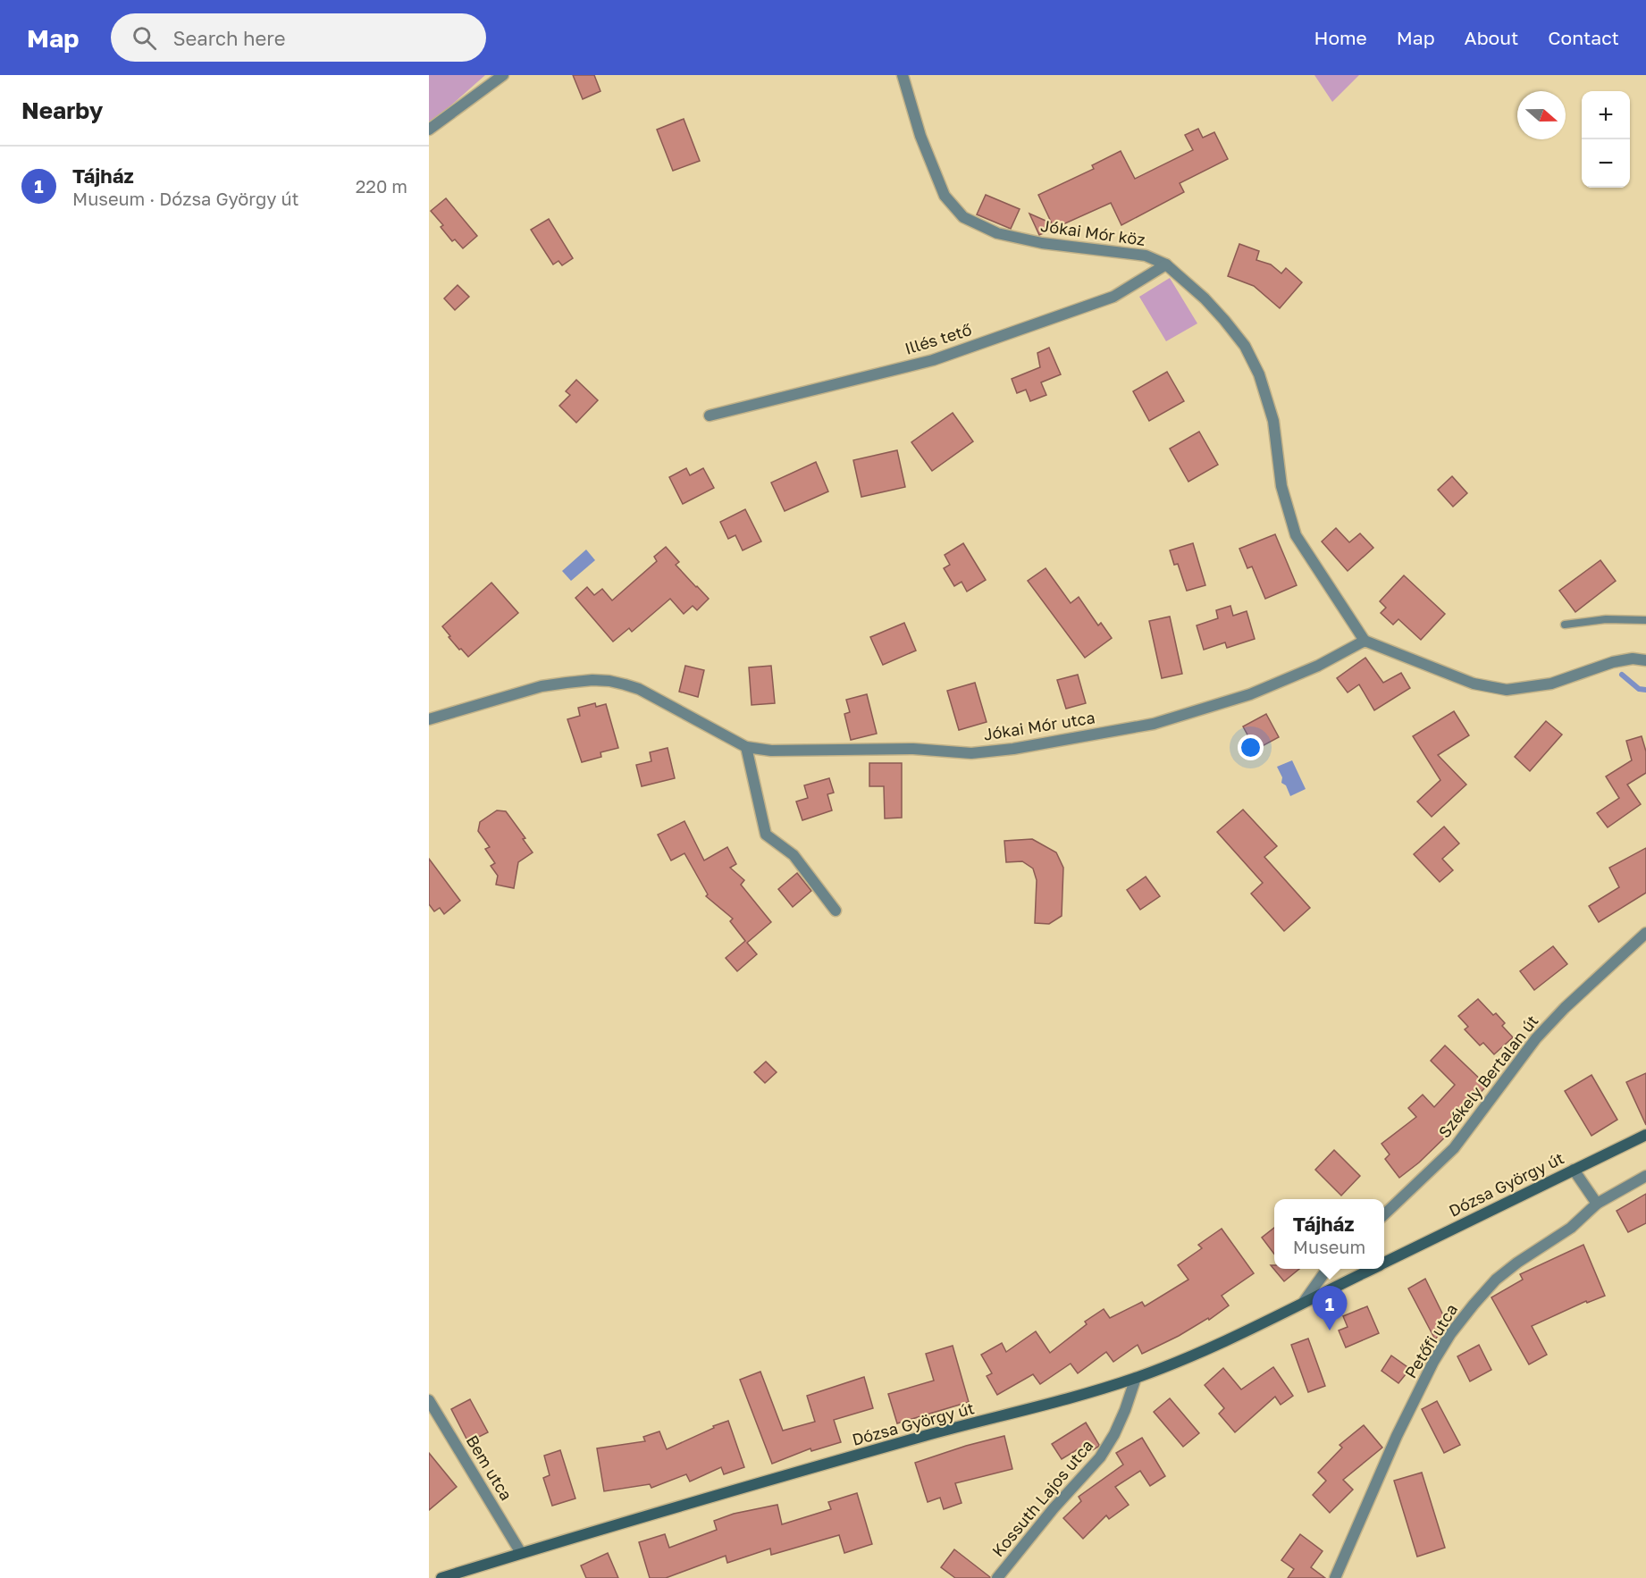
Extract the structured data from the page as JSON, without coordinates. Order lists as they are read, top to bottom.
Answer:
{
  "streets": {
    "main road": ["Dózsa György út"],
    "street": [
      "Jókai Mór köz",
      "Illés tető",
      "Jókai Mór utca",
      "Székely Bertalan út",
      "Petőfi utca",
      "Bem utca",
      "Kossuth Lajos utca"
    ]
  },
  "crossings": [
    ["Jókai Mór köz", "Illés tető"],
    ["Jókai Mór köz", "Jókai Mór utca"],
    ["Dózsa György út", "Bem utca"],
    ["Dózsa György út", "Kossuth Lajos utca"]
  ],
  "north": "right",
  "page": {
    "header": "Map",
    "search": "Search here",
    "nav": [
      "Home",
      "Map",
      "About",
      "Contact"
    ],
    "heading": "Nearby",
    "map_buttons": ["+", "−"],
    "list": [
      {
        "mark": "1",
        "name": "Tájház",
        "note": "Museum · Dózsa György út",
        "value": "220 m"
      }
    ],
    "popup": ["Tájház", "Museum"],
    "pins": "1"
  }
}
